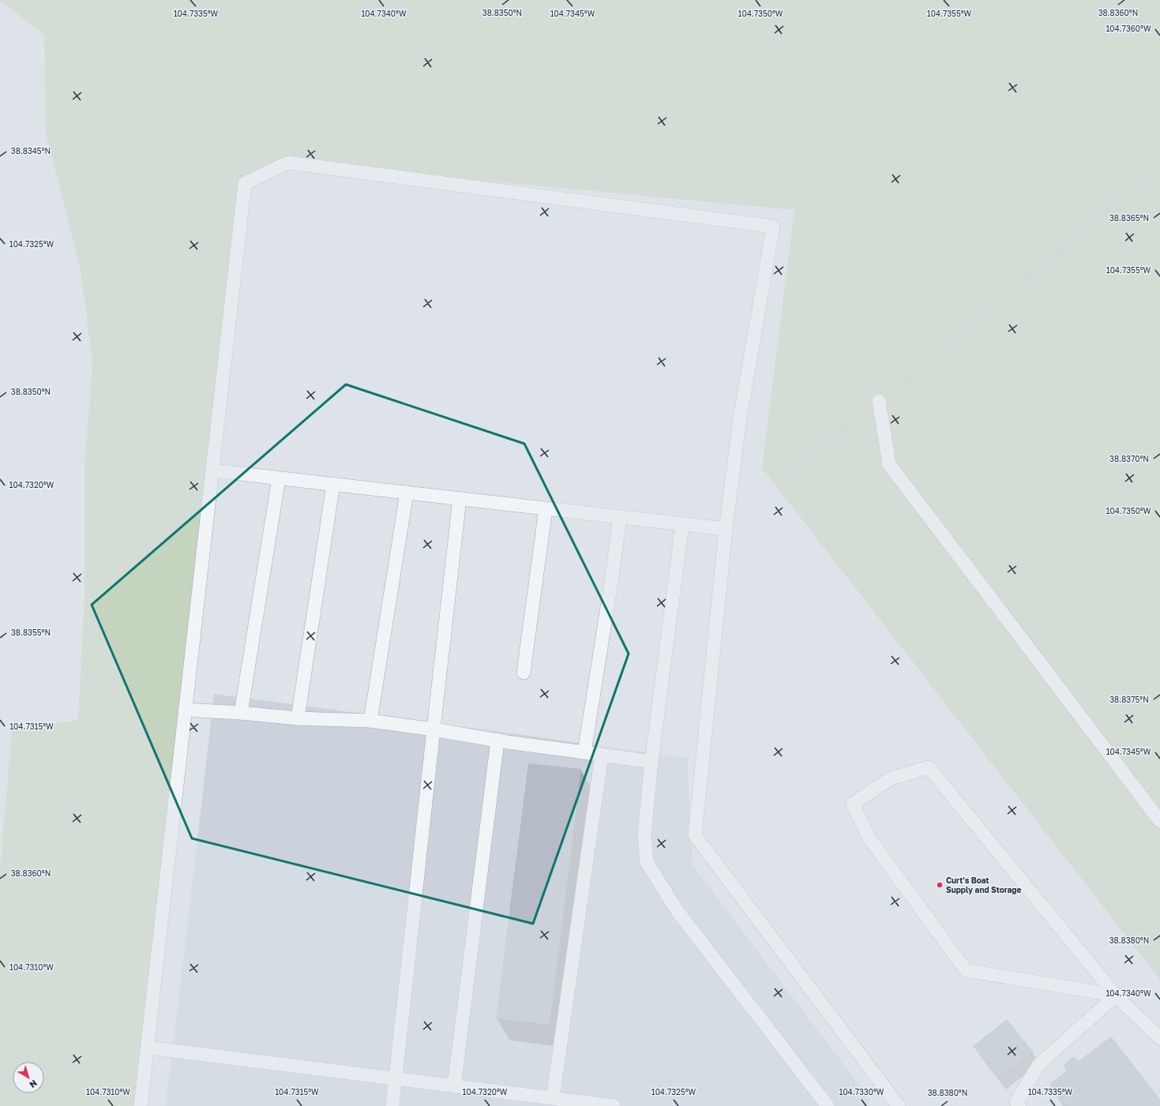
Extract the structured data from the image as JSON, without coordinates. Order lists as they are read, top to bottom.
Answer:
{
  "places": ["Curt's Boat Supply and Storage"],
  "north": "bottom right",
  "coordinates": [
    "38.8350°N",
    "38.8360°N",
    "104.7335°W",
    "104.7345°W",
    "104.7350°W",
    "104.7355°W",
    "104.7340°W",
    "104.7360°W",
    "38.8345°N",
    "38.8365°N",
    "104.7325°W",
    "38.8370°N",
    "104.7320°W",
    "38.8355°N",
    "38.8375°N",
    "104.7315°W",
    "38.8380°N",
    "104.7310°W",
    "104.7330°W"
  ]
}
